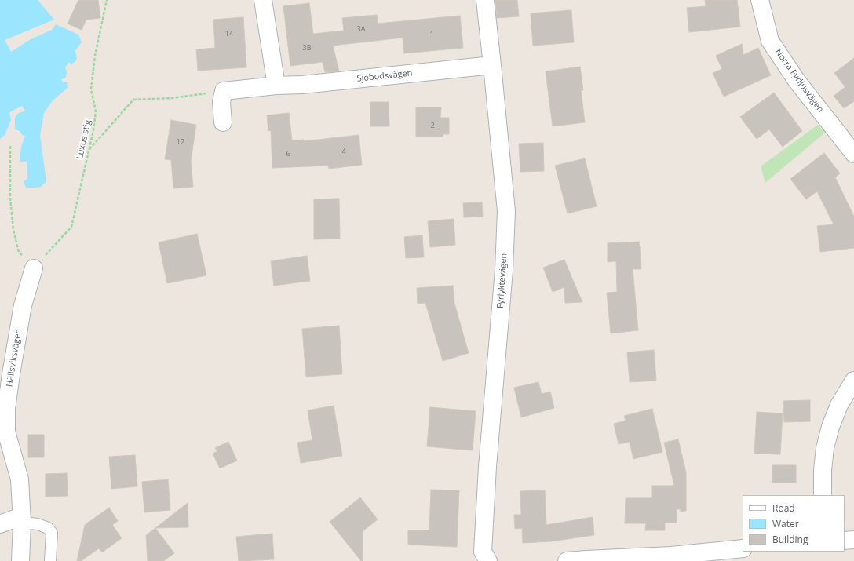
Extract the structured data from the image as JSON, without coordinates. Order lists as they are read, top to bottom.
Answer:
{
  "streets": {
    "street": [
      "Sjöbodsvägen",
      "Norra Fyrljusvägen",
      "Fyrlyktevägen",
      "Hällsviksvägen"
    ],
    "path": ["Luxus stig"]
  },
  "crossings": [
    ["Sjöbodsvägen", "Fyrlyktevägen"],
    ["Luxus stig", "Hällsviksvägen"]
  ],
  "house_numbers": [
    "3A",
    "14",
    "1",
    "3B",
    "2",
    "12",
    "4",
    "6"
  ],
  "legend": ["Road", "Water", "Building"]
}
